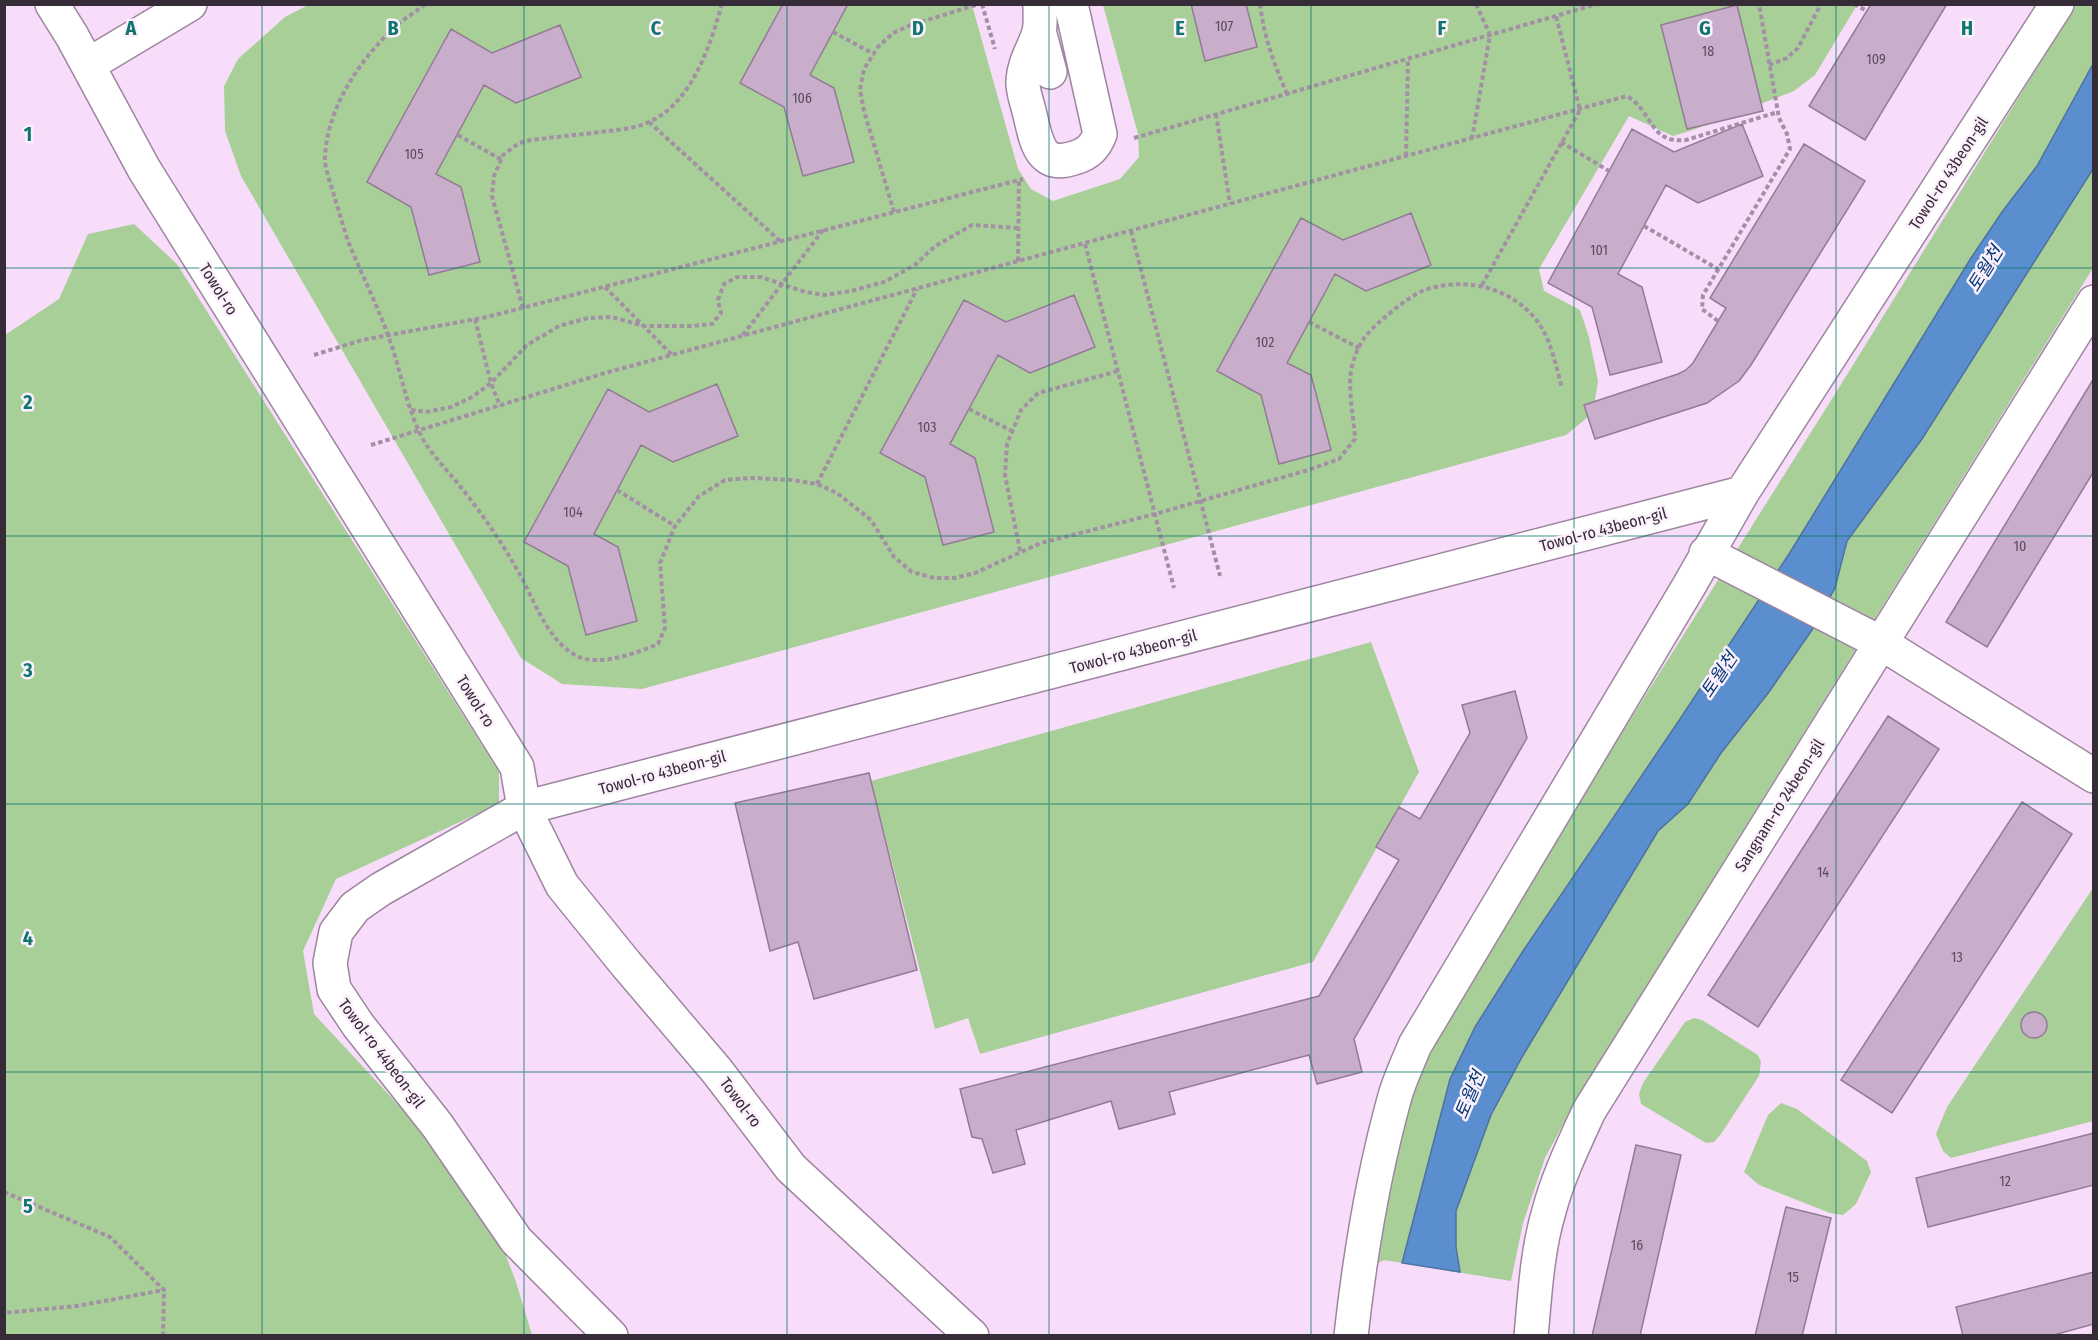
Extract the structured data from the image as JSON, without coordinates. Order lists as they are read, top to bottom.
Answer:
{
  "streets": {
    "street": [
      "Towol-ro 43beon-gil",
      "Towol-ro",
      "Sangnam-ro 24beon-gil",
      "Towol-ro 44beon-gil"
    ]
  },
  "crossings": [
    ["Towol-ro 43beon-gil", "Towol-ro"],
    ["Towol-ro 43beon-gil", "Towol-ro 44beon-gil"],
    ["Towol-ro", "Towol-ro 44beon-gil"]
  ],
  "water": ["토월천"],
  "house_numbers": [
    "107",
    "18",
    "109",
    "106",
    "105",
    "101",
    "102",
    "103",
    "104",
    "10",
    "14",
    "13",
    "12",
    "16",
    "15"
  ],
  "grid": {
    "columns": [
      "A",
      "B",
      "C",
      "D",
      "E",
      "F",
      "G",
      "H"
    ],
    "rows": [
      "1",
      "2",
      "3",
      "4",
      "5"
    ]
  }
}
